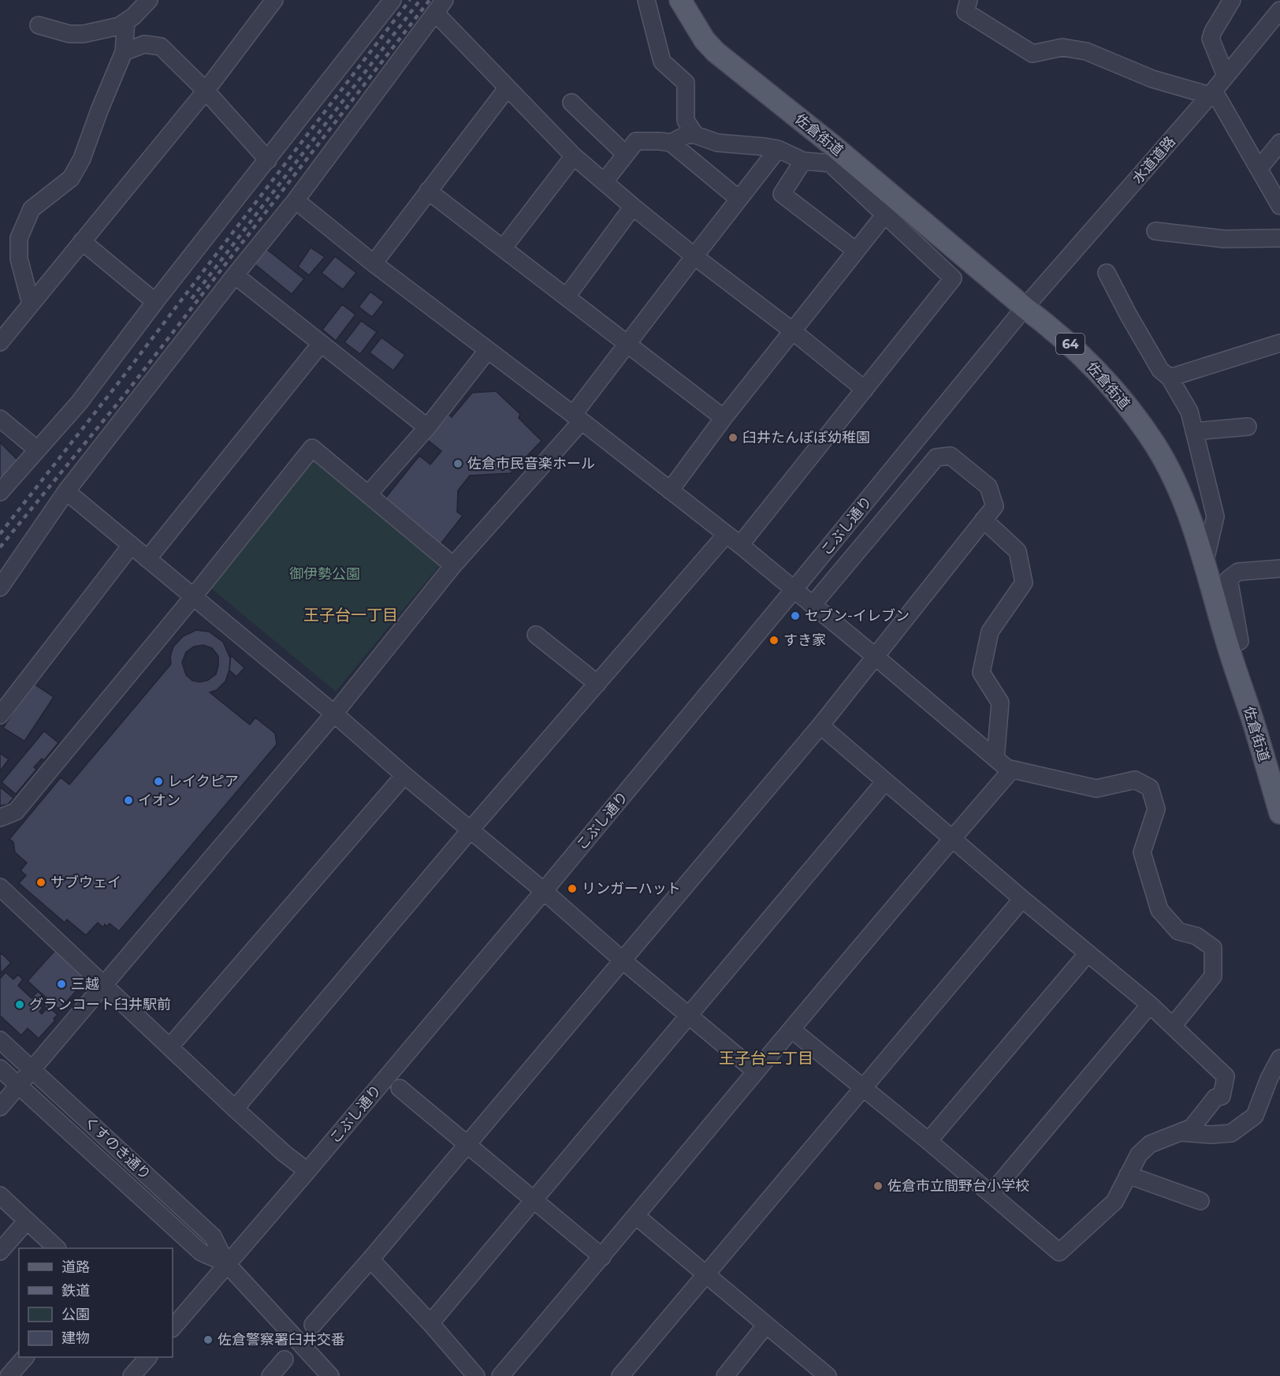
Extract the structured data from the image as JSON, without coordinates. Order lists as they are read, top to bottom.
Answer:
{
  "streets": {
    "main road": ["佐倉街道", "64"],
    "street": ["水道道路", "こぶし通り", "くすのき通り"]
  },
  "crossings": [
    ["佐倉街道", "水道道路"],
    ["佐倉街道", "こぶし通り"],
    ["水道道路", "こぶし通り"],
    ["こぶし通り", "くすのき通り"]
  ],
  "districts": ["王子台一丁目", "王子台二丁目"],
  "parks": ["御伊勢公園"],
  "places": [
    "臼井たんぽぽ幼稚園",
    "佐倉市民音楽ホール",
    "セブン-イレブン",
    "すき家",
    "レイクピア",
    "イオン",
    "サブウェイ",
    "リンガーハット",
    "三越",
    "グランコート臼井駅前",
    "佐倉市立間野台小学校",
    "佐倉警察署臼井交番"
  ],
  "legend": [
    "道路",
    "鉄道",
    "公園",
    "建物"
  ]
}
